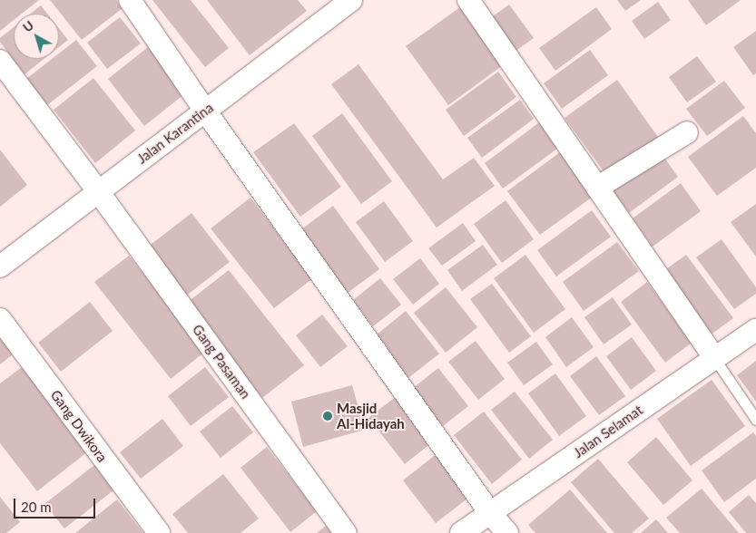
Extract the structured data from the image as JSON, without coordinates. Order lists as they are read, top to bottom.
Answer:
{
  "streets": {
    "street": [
      "Jalan Karantina",
      "Gang Pasaman",
      "Gang Dwikora",
      "Jalan Selamat"
    ]
  },
  "crossings": [
    ["Jalan Karantina", "Gang Pasaman"]
  ],
  "places": ["Masjid Al-Hidayah"],
  "scale_bar": "20 m",
  "north": "top left"
}
